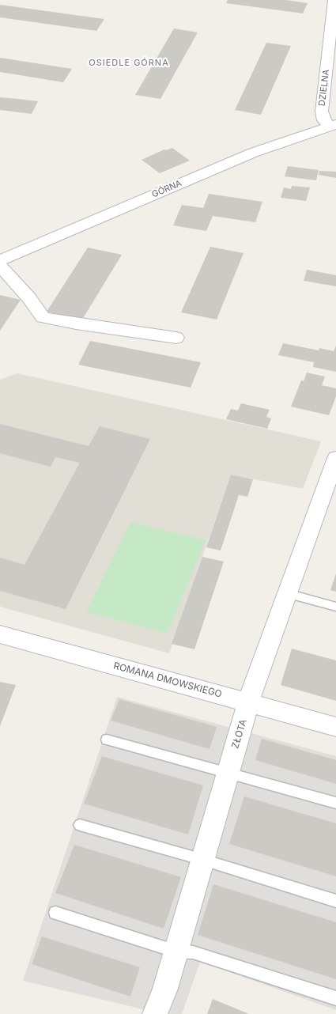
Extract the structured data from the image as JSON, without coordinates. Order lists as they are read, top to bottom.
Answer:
{
  "streets": {
    "street": [
      "DZIELNA",
      "GÓRNA",
      "ROMANA DMOWSKIEGO",
      "ZŁOTA"
    ]
  },
  "crossings": [
    ["DZIELNA", "GÓRNA"],
    ["ROMANA DMOWSKIEGO", "ZŁOTA"]
  ],
  "districts": ["OSIEDLE GÓRNA"]
}
